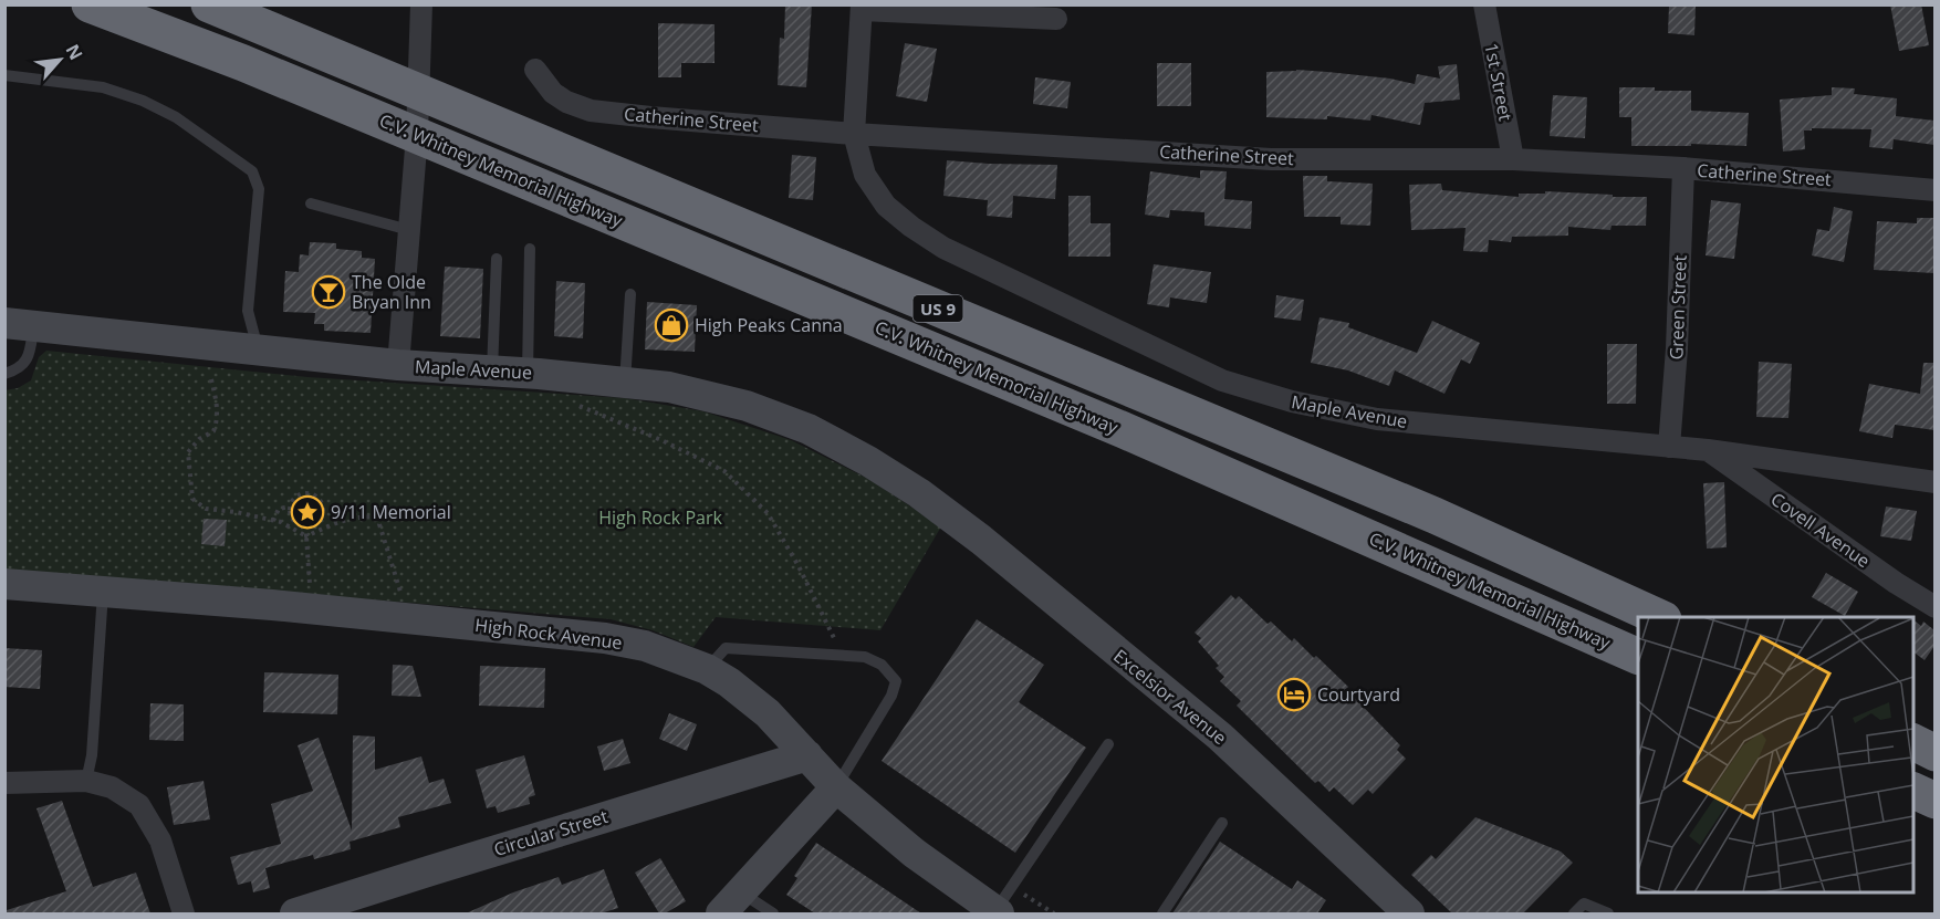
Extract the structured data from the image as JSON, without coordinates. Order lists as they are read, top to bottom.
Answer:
{
  "streets": {
    "highway": ["C.V. Whitney Memorial Highway", "US 9"],
    "street": [
      "1st Street",
      "Catherine Street",
      "Green Street",
      "Maple Avenue",
      "Covell Avenue",
      "High Rock Avenue",
      "Excelsior Avenue",
      "Circular Street"
    ]
  },
  "crossings": [
    ["1st Street", "Catherine Street"],
    ["Catherine Street", "Green Street"],
    ["Catherine Street", "Maple Avenue"],
    ["Green Street", "Maple Avenue"],
    ["Maple Avenue", "Covell Avenue"],
    ["Maple Avenue", "Excelsior Avenue"],
    ["High Rock Avenue", "Circular Street"]
  ],
  "parks": ["High Rock Park"],
  "places": {
    "bar": ["The Olde Bryan Inn"],
    "shop": ["High Peaks Canna"],
    "place": ["9/11 Memorial"],
    "hotel": ["Courtyard"]
  },
  "north": "top right"
}
